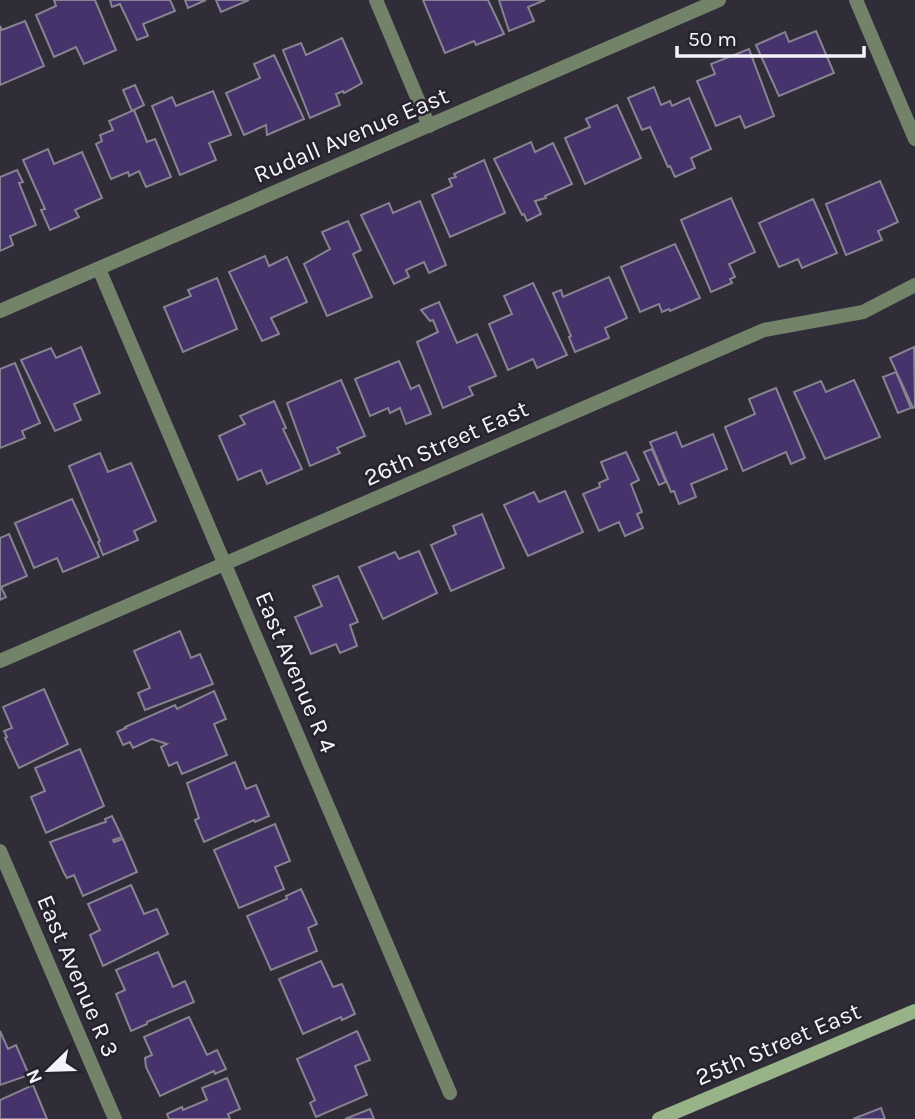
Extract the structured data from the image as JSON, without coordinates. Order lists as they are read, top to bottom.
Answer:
{
  "streets": {
    "main road": ["25th Street East"],
    "street": [
      "Rudall Avenue East",
      "26th Street East",
      "East Avenue R 4",
      "East Avenue R 3"
    ]
  },
  "crossings": [
    ["Rudall Avenue East", "East Avenue R 4"],
    ["26th Street East", "East Avenue R 4"]
  ],
  "scale_bar": "50 m",
  "north": "bottom left"
}
